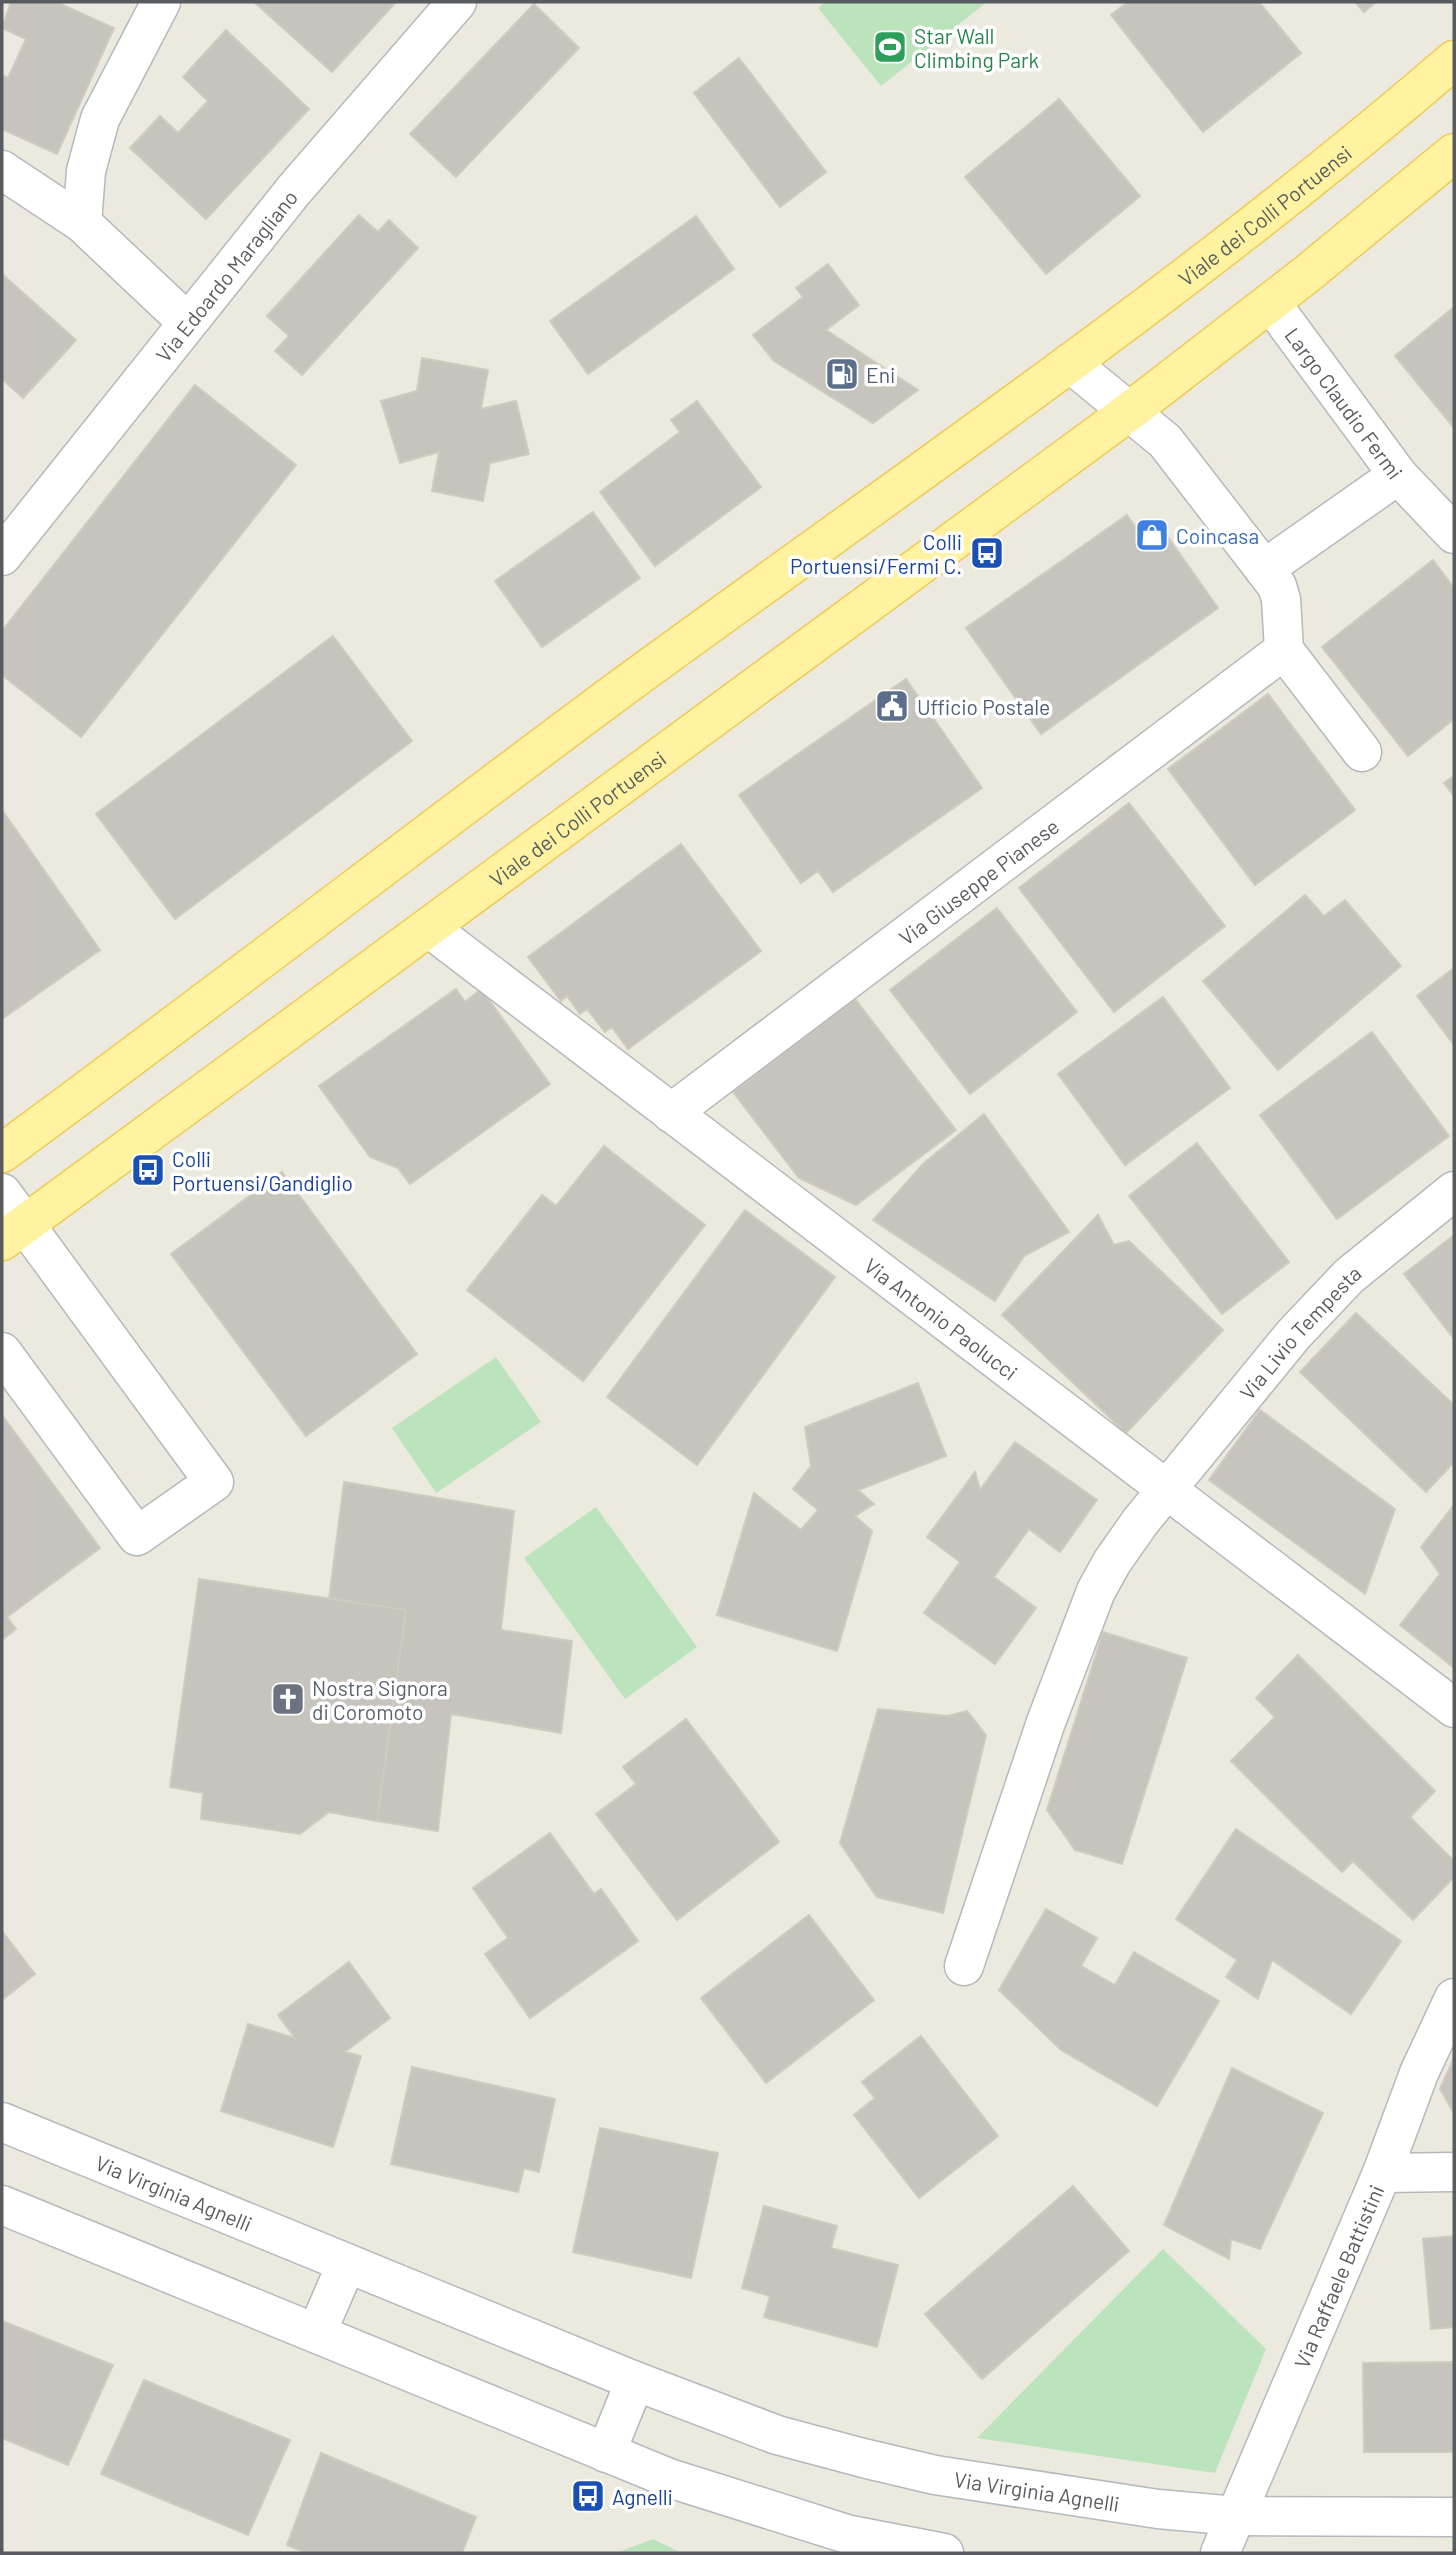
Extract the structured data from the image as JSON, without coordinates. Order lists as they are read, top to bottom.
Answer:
{
  "streets": {
    "main road": ["Viale dei Colli Portuensi"],
    "street": [
      "Via Edoardo Maragliano",
      "Largo Claudio Fermi",
      "Via Giuseppe Pianese",
      "Via Antonio Paolucci",
      "Via Livio Tempesta",
      "Via Virginia Agnelli",
      "Via Raffaele Battistini"
    ]
  },
  "crossings": [
    ["Viale dei Colli Portuensi", "Largo Claudio Fermi"],
    ["Viale dei Colli Portuensi", "Via Antonio Paolucci"],
    ["Via Giuseppe Pianese", "Via Antonio Paolucci"],
    ["Via Antonio Paolucci", "Via Livio Tempesta"],
    ["Via Virginia Agnelli", "Via Raffaele Battistini"]
  ],
  "places": {
    "sports": ["Star Wall Climbing Park"],
    "fuel station": ["Eni"],
    "shop": ["Coincasa"],
    "bus stop": ["Colli Portuensi/Fermi C.", "Colli Portuensi/Gandiglio", "Agnelli"],
    "public building": ["Ufficio Postale"],
    "church": ["Nostra Signora di Coromoto"]
  }
}
